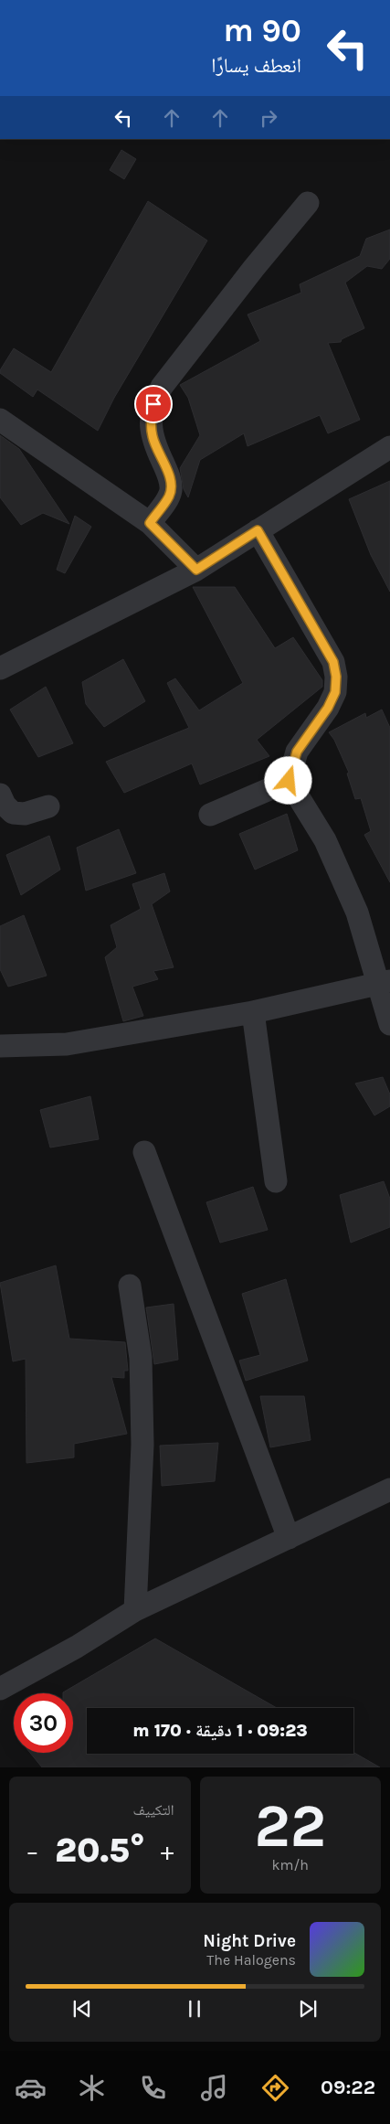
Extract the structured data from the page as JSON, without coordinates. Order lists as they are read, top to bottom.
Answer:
{
  "page": {
    "turn": ["90 m", "انعطف يسارًا"],
    "limit": "30",
    "trip": "09:23 · 1 دقيقة · 170 m",
    "tile": [
      ["22", "km/h"],
      "التكييف"
    ],
    "heat": ["−", "20.5°", "+"],
    "song": ["Night Drive", "The Halogens"],
    "tabs": "09:22"
  }
}
